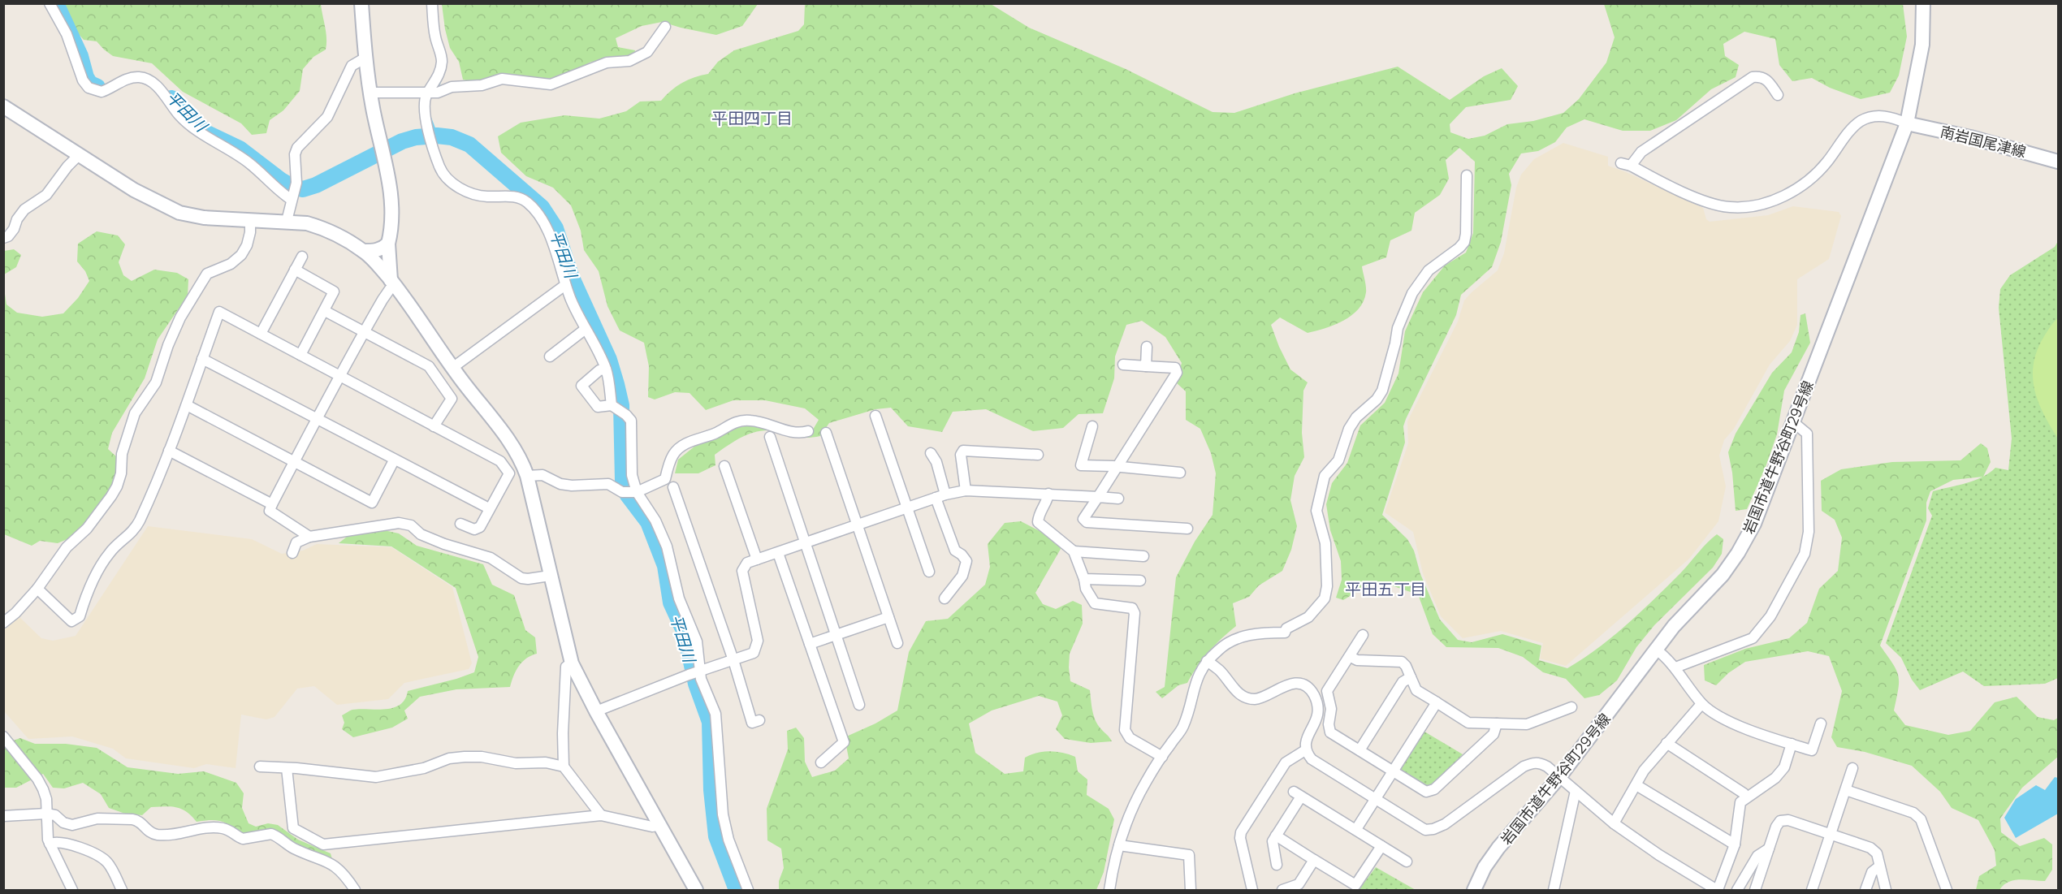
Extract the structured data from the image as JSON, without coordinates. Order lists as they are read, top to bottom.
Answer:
{
  "streets": {
    "street": ["南岩国尾津線", "岩国市道牛野谷町29号線"]
  },
  "crossings": [
    ["南岩国尾津線", "岩国市道牛野谷町29号線"]
  ],
  "districts": ["平田四丁目", "平田五丁目"],
  "water": ["平田川"]
}
